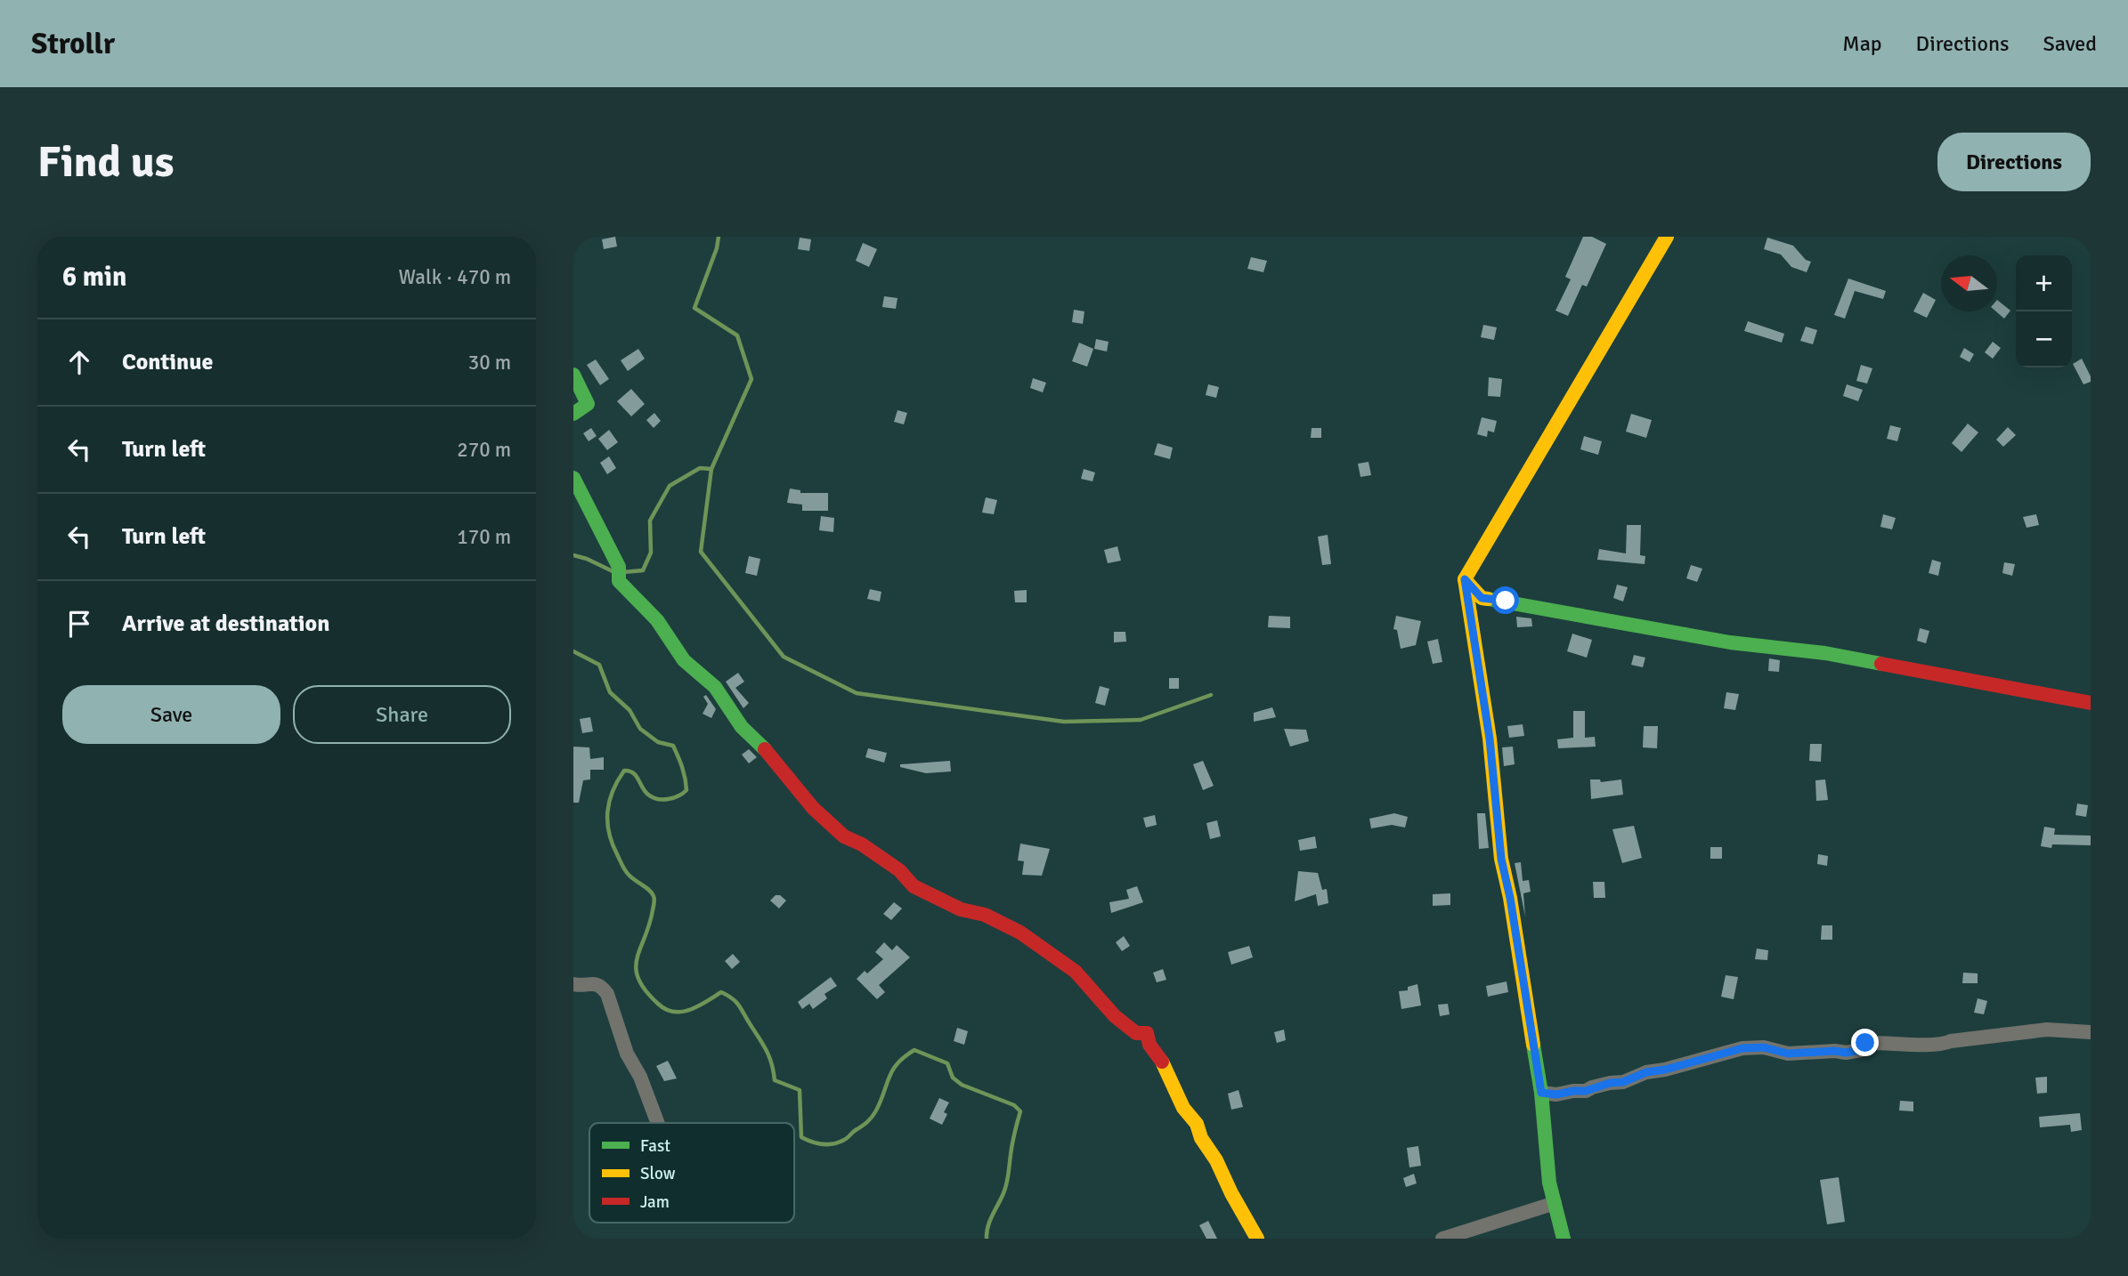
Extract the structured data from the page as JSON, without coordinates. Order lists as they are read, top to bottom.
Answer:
{
  "legend": ["Fast", "Slow", "Jam"],
  "north": "left",
  "page": {
    "header": "Strollr",
    "nav": ["Map", "Directions", "Saved"],
    "buttons": [
      "Directions",
      ["Save", "Share"]
    ],
    "title": "Find us",
    "heading": ["6 min", "Walk · 470 m"],
    "map_buttons": ["+", "−"],
    "list": [
      ["Continue", "30 m"],
      ["Turn left", "270 m"],
      ["Turn left", "170 m"],
      "Arrive at destination"
    ]
  }
}
